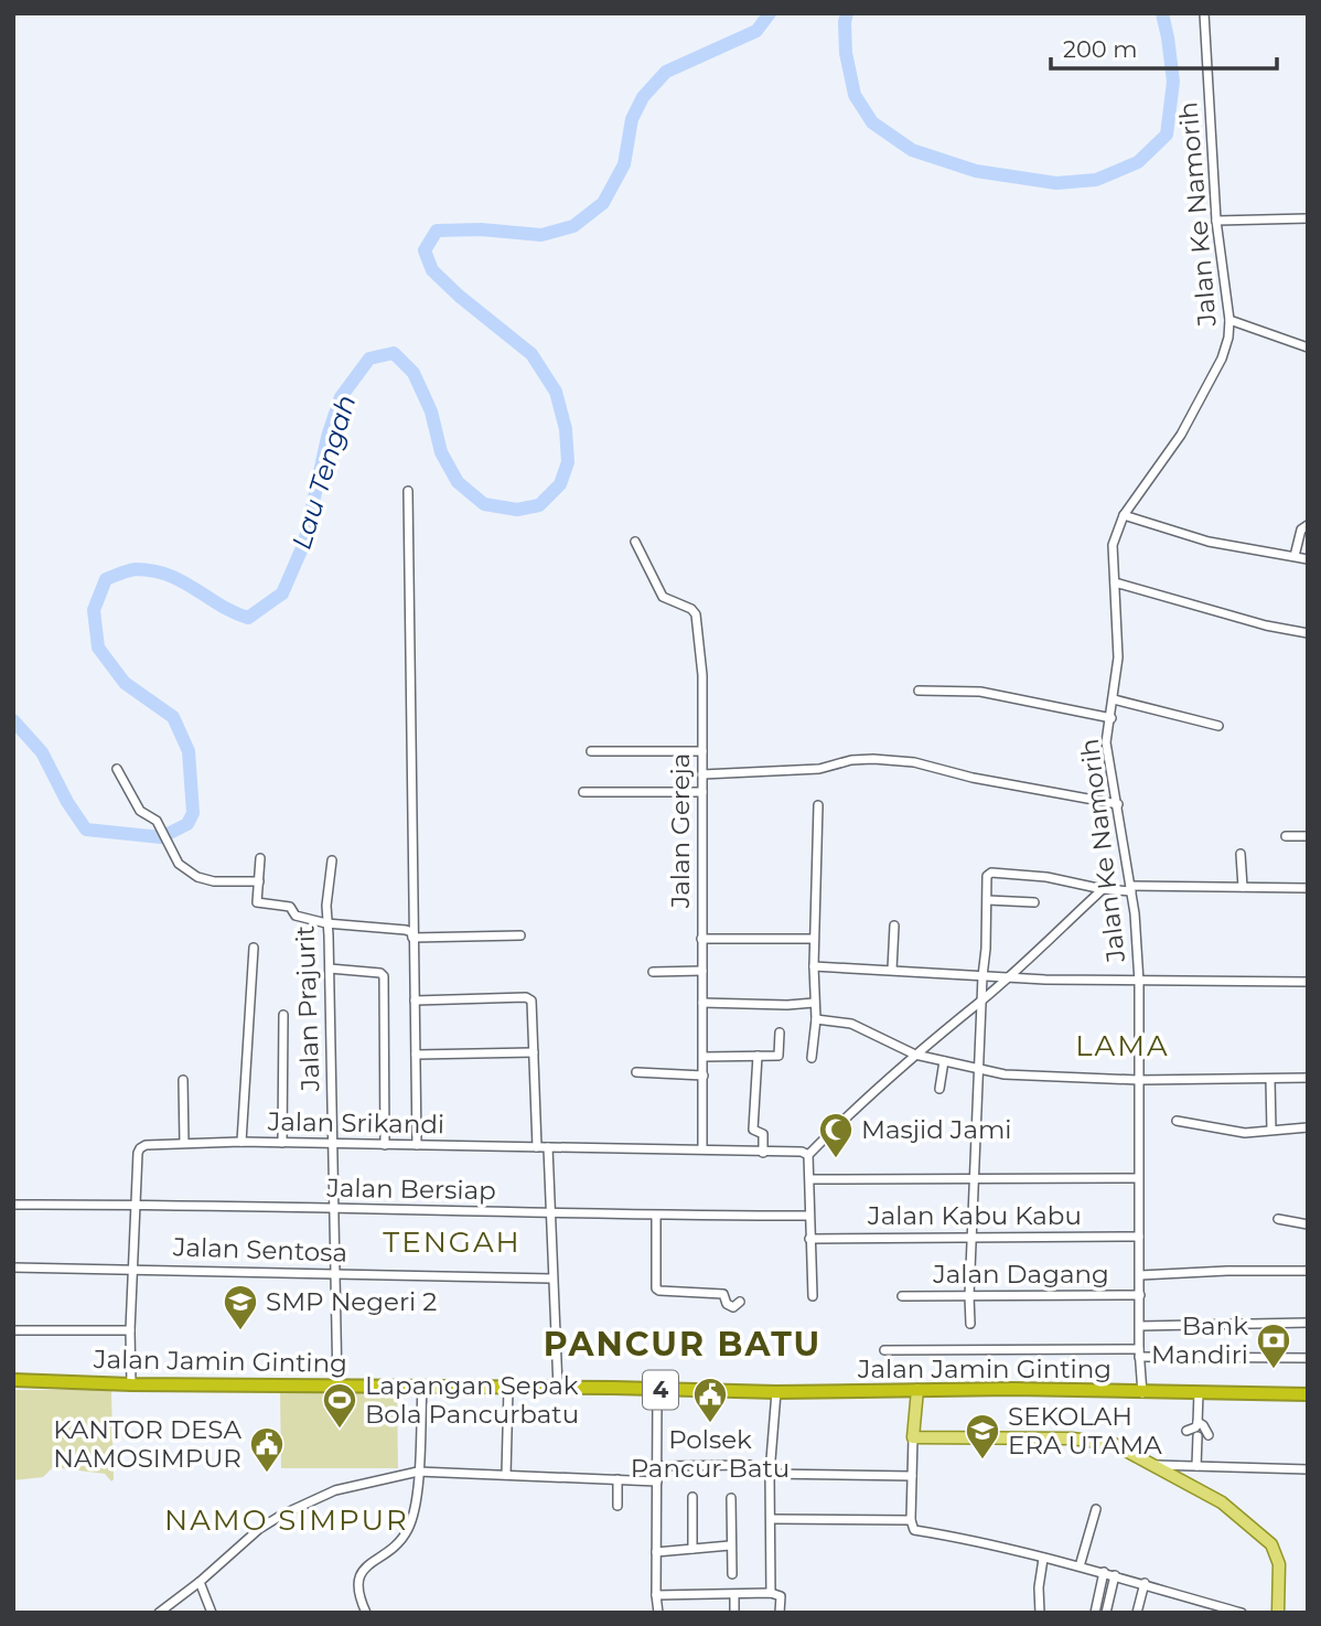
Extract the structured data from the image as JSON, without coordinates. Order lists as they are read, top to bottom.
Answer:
{
  "streets": {
    "highway": ["Jalan Jamin Ginting", "4"],
    "street": [
      "Jalan Ke Namorih",
      "Jalan Gereja",
      "Jalan Prajurit",
      "Jalan Srikandi",
      "Jalan Bersiap",
      "Jalan Kabu Kabu",
      "Jalan Sentosa",
      "Jalan Dagang"
    ]
  },
  "crossings": [
    ["Jalan Ke Namorih", "Jalan Kabu Kabu"],
    ["Jalan Ke Namorih", "Jalan Dagang"],
    ["Jalan Ke Namorih", "Jalan Jamin Ginting"],
    ["Jalan Gereja", "Jalan Srikandi"],
    ["Jalan Prajurit", "Jalan Srikandi"],
    ["Jalan Prajurit", "Jalan Bersiap"],
    ["Jalan Prajurit", "Jalan Sentosa"],
    ["Jalan Prajurit", "Jalan Jamin Ginting"],
    ["Jalan Srikandi", "Jalan Bersiap"],
    ["Jalan Srikandi", "Jalan Sentosa"],
    ["Jalan Srikandi", "Jalan Jamin Ginting"]
  ],
  "districts": [
    "LAMA",
    "TENGAH",
    "PANCUR BATU",
    "NAMO SIMPUR"
  ],
  "water": ["Lau Tengah"],
  "places": {
    "mosque": ["Masjid Jami"],
    "school or university": ["SMP Negeri 2", "SEKOLAH ERA UTAMA"],
    "bank": ["Bank Mandiri"],
    "public building": ["Polsek Pancur Batu", "KANTOR DESA NAMOSIMPUR"],
    "sports": ["Lapangan Sepak Bola Pancurbatu"]
  },
  "scale_bar": "200 m"
}
